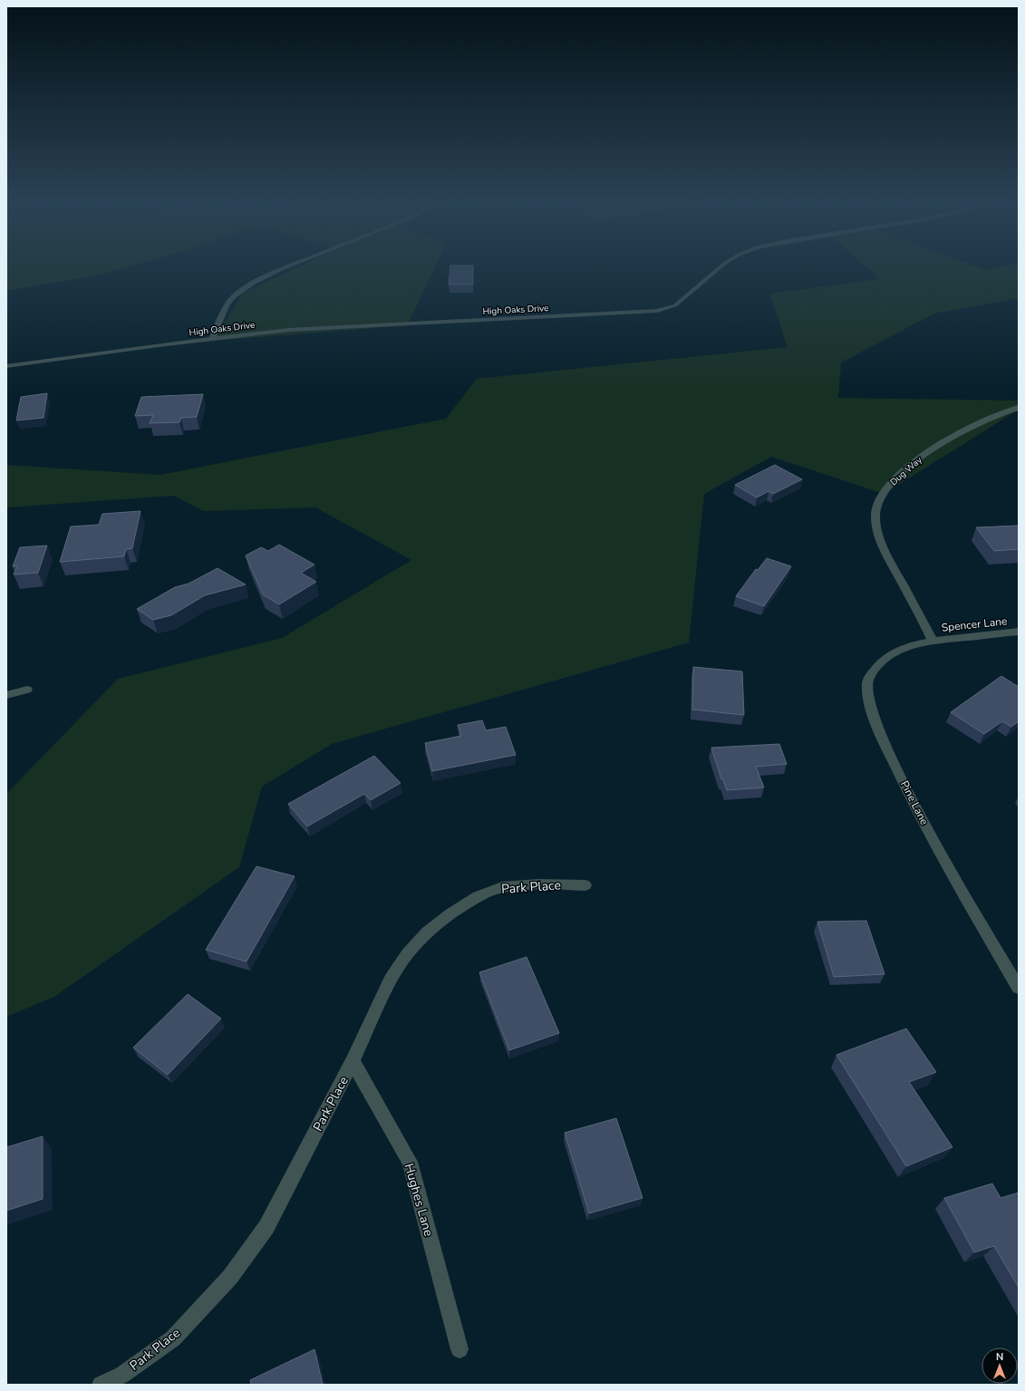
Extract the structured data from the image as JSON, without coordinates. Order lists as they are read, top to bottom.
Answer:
{
  "streets": {
    "street": [
      "High Oaks Drive",
      "Dug Way",
      "Spencer Lane",
      "Pine Lane",
      "Park Place",
      "Hughes Lane"
    ]
  },
  "crossings": [
    ["Dug Way", "Spencer Lane"],
    ["Dug Way", "Pine Lane"],
    ["Spencer Lane", "Pine Lane"],
    ["Park Place", "Hughes Lane"]
  ],
  "north": "top"
}
